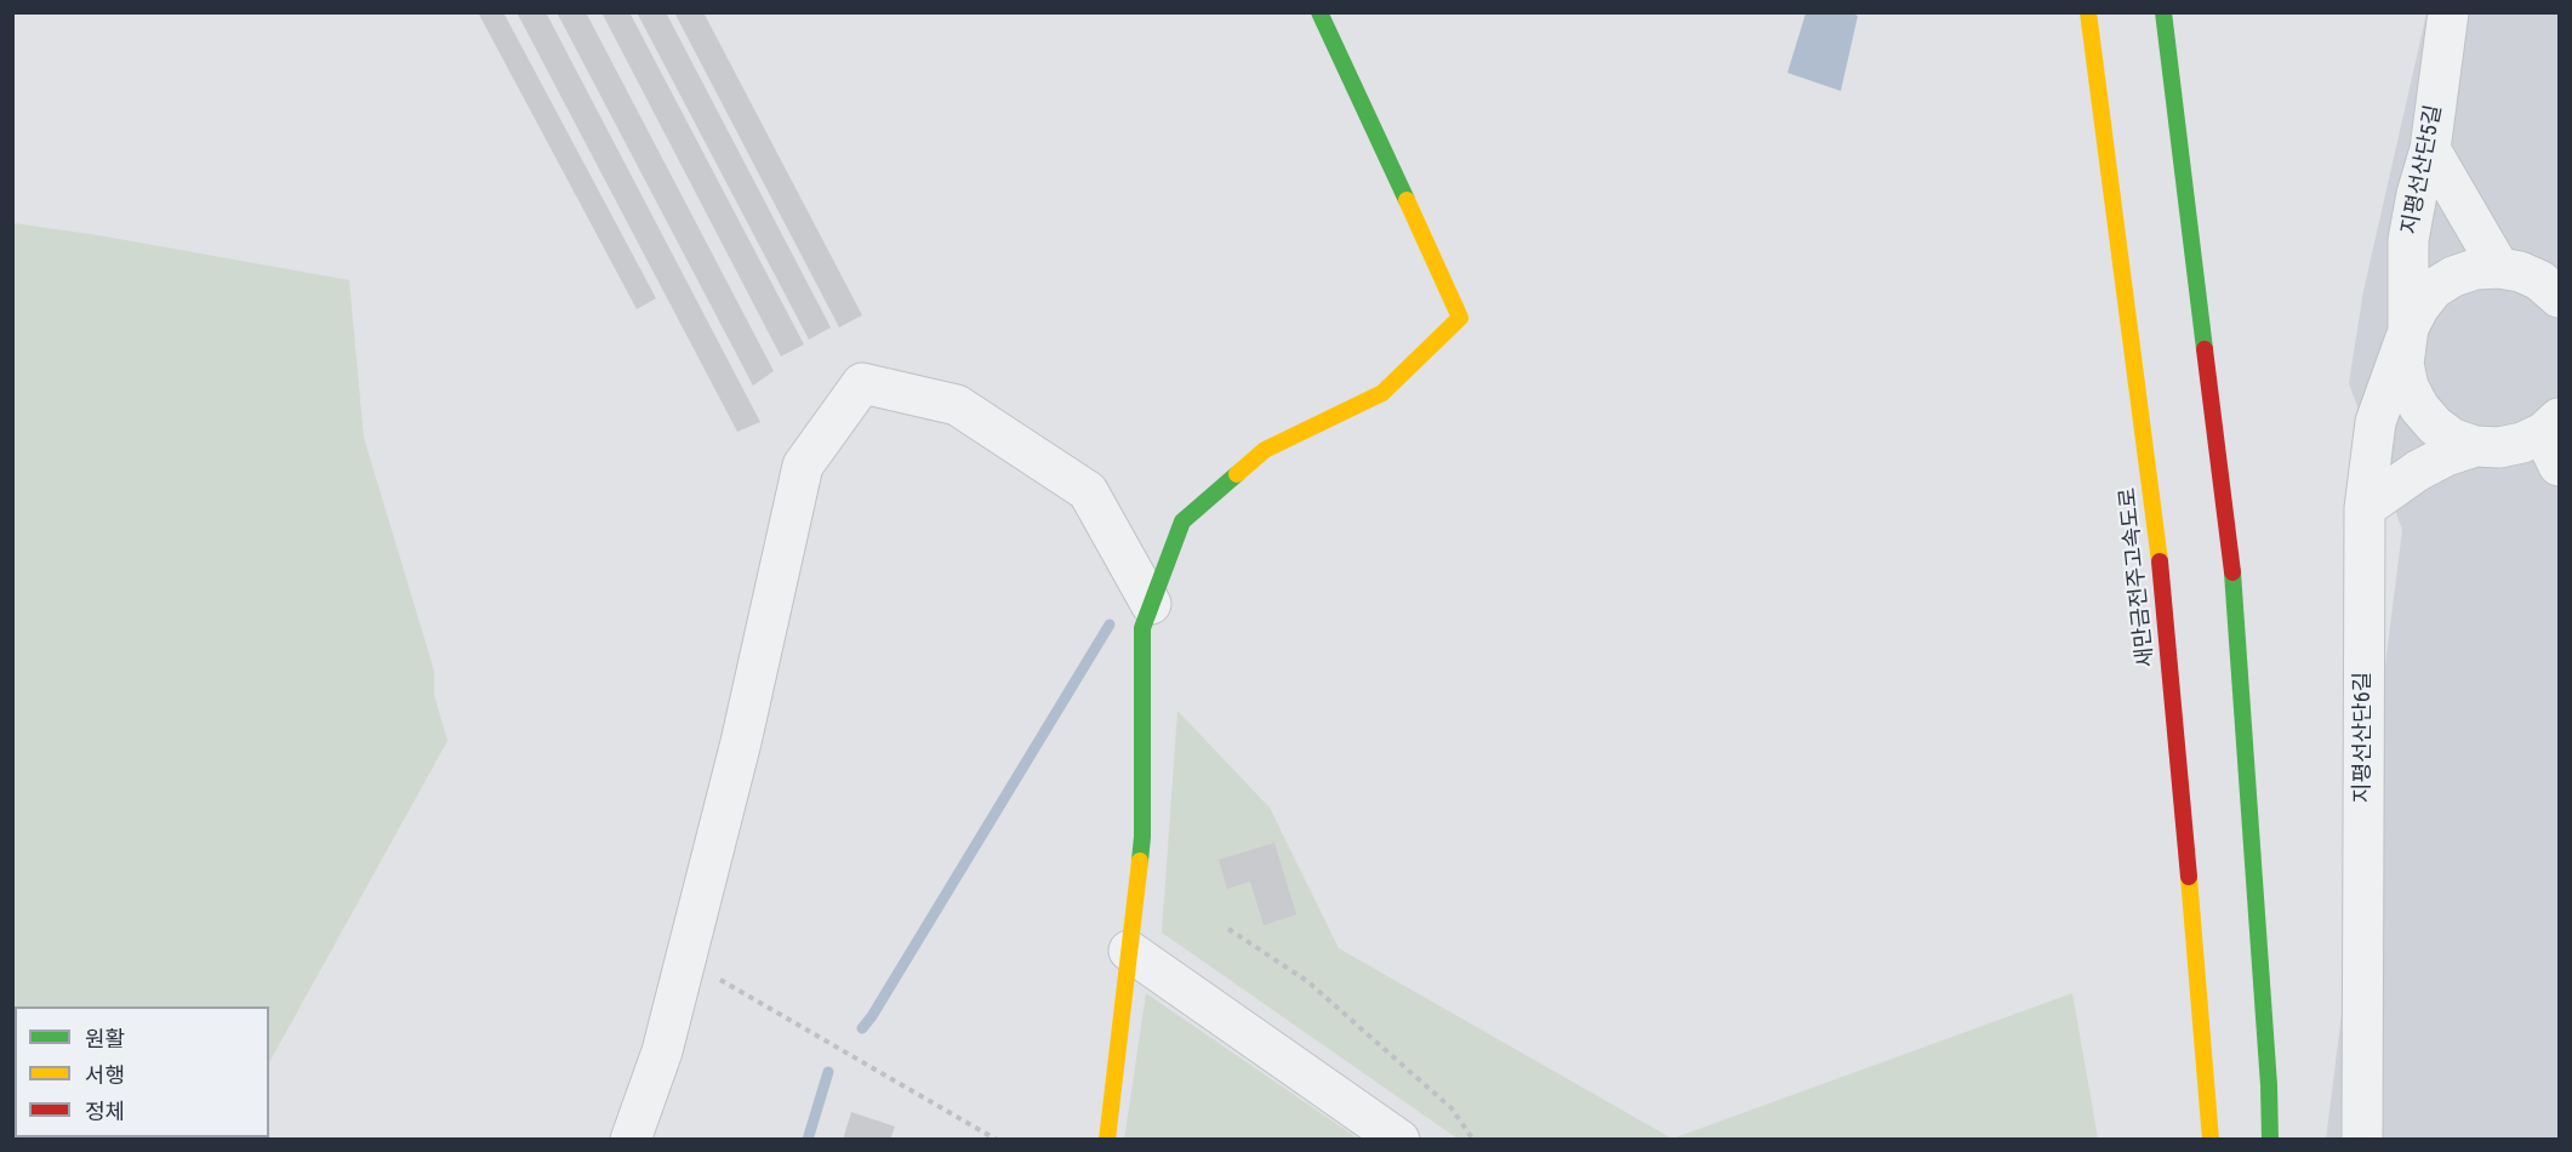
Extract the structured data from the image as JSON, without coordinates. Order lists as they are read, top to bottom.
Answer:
{
  "streets": {
    "main road": ["새만금전주고속도로"],
    "street": ["지평선산단5길", "지평선산단6길"]
  },
  "crossings": [
    ["지평선산단5길", "지평선산단6길"]
  ],
  "legend": ["원활", "서행", "정체"]
}
